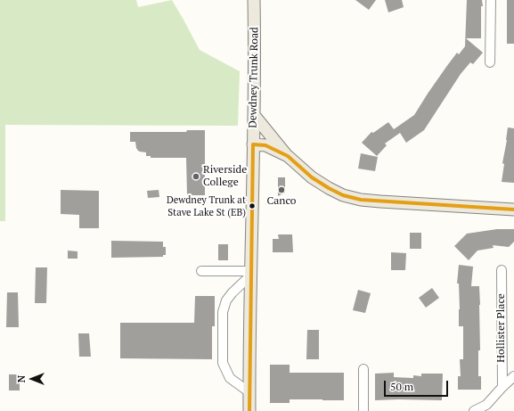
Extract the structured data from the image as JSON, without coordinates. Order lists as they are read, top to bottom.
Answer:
{
  "streets": {
    "main road": ["Dewdney Trunk Road"],
    "street": ["Hollister Place"]
  },
  "places": ["Riverside College", "Canco", "Dewdney Trunk at Stave Lake St (EB)"],
  "scale_bar": "50 m",
  "north": "left"
}
